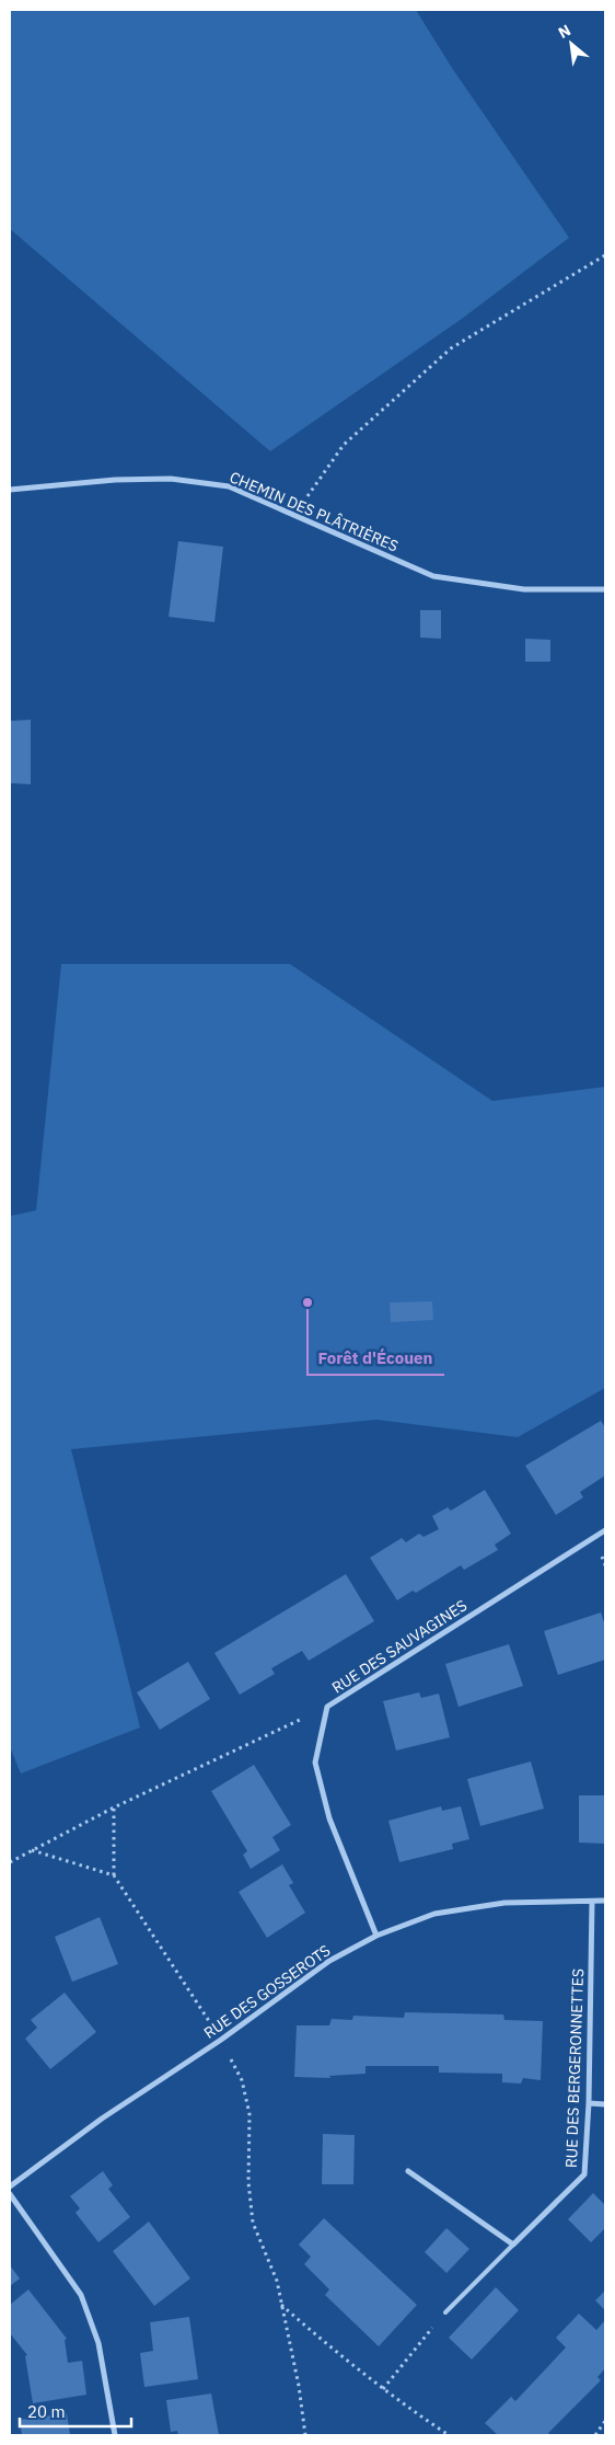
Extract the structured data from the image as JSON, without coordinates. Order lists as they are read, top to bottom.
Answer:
{
  "streets": {
    "street": [
      "CHEMIN DES PLÂTRIÈRES",
      "RUE DES SAUVAGINES",
      "RUE DES GOSSEROTS",
      "RUE DES BERGERONNETTES"
    ]
  },
  "crossings": [
    ["RUE DES SAUVAGINES", "RUE DES GOSSEROTS"],
    ["RUE DES GOSSEROTS", "RUE DES BERGERONNETTES"]
  ],
  "places": ["Forêt d'Écouen"],
  "scale_bar": "20 m",
  "north": "top left"
}
